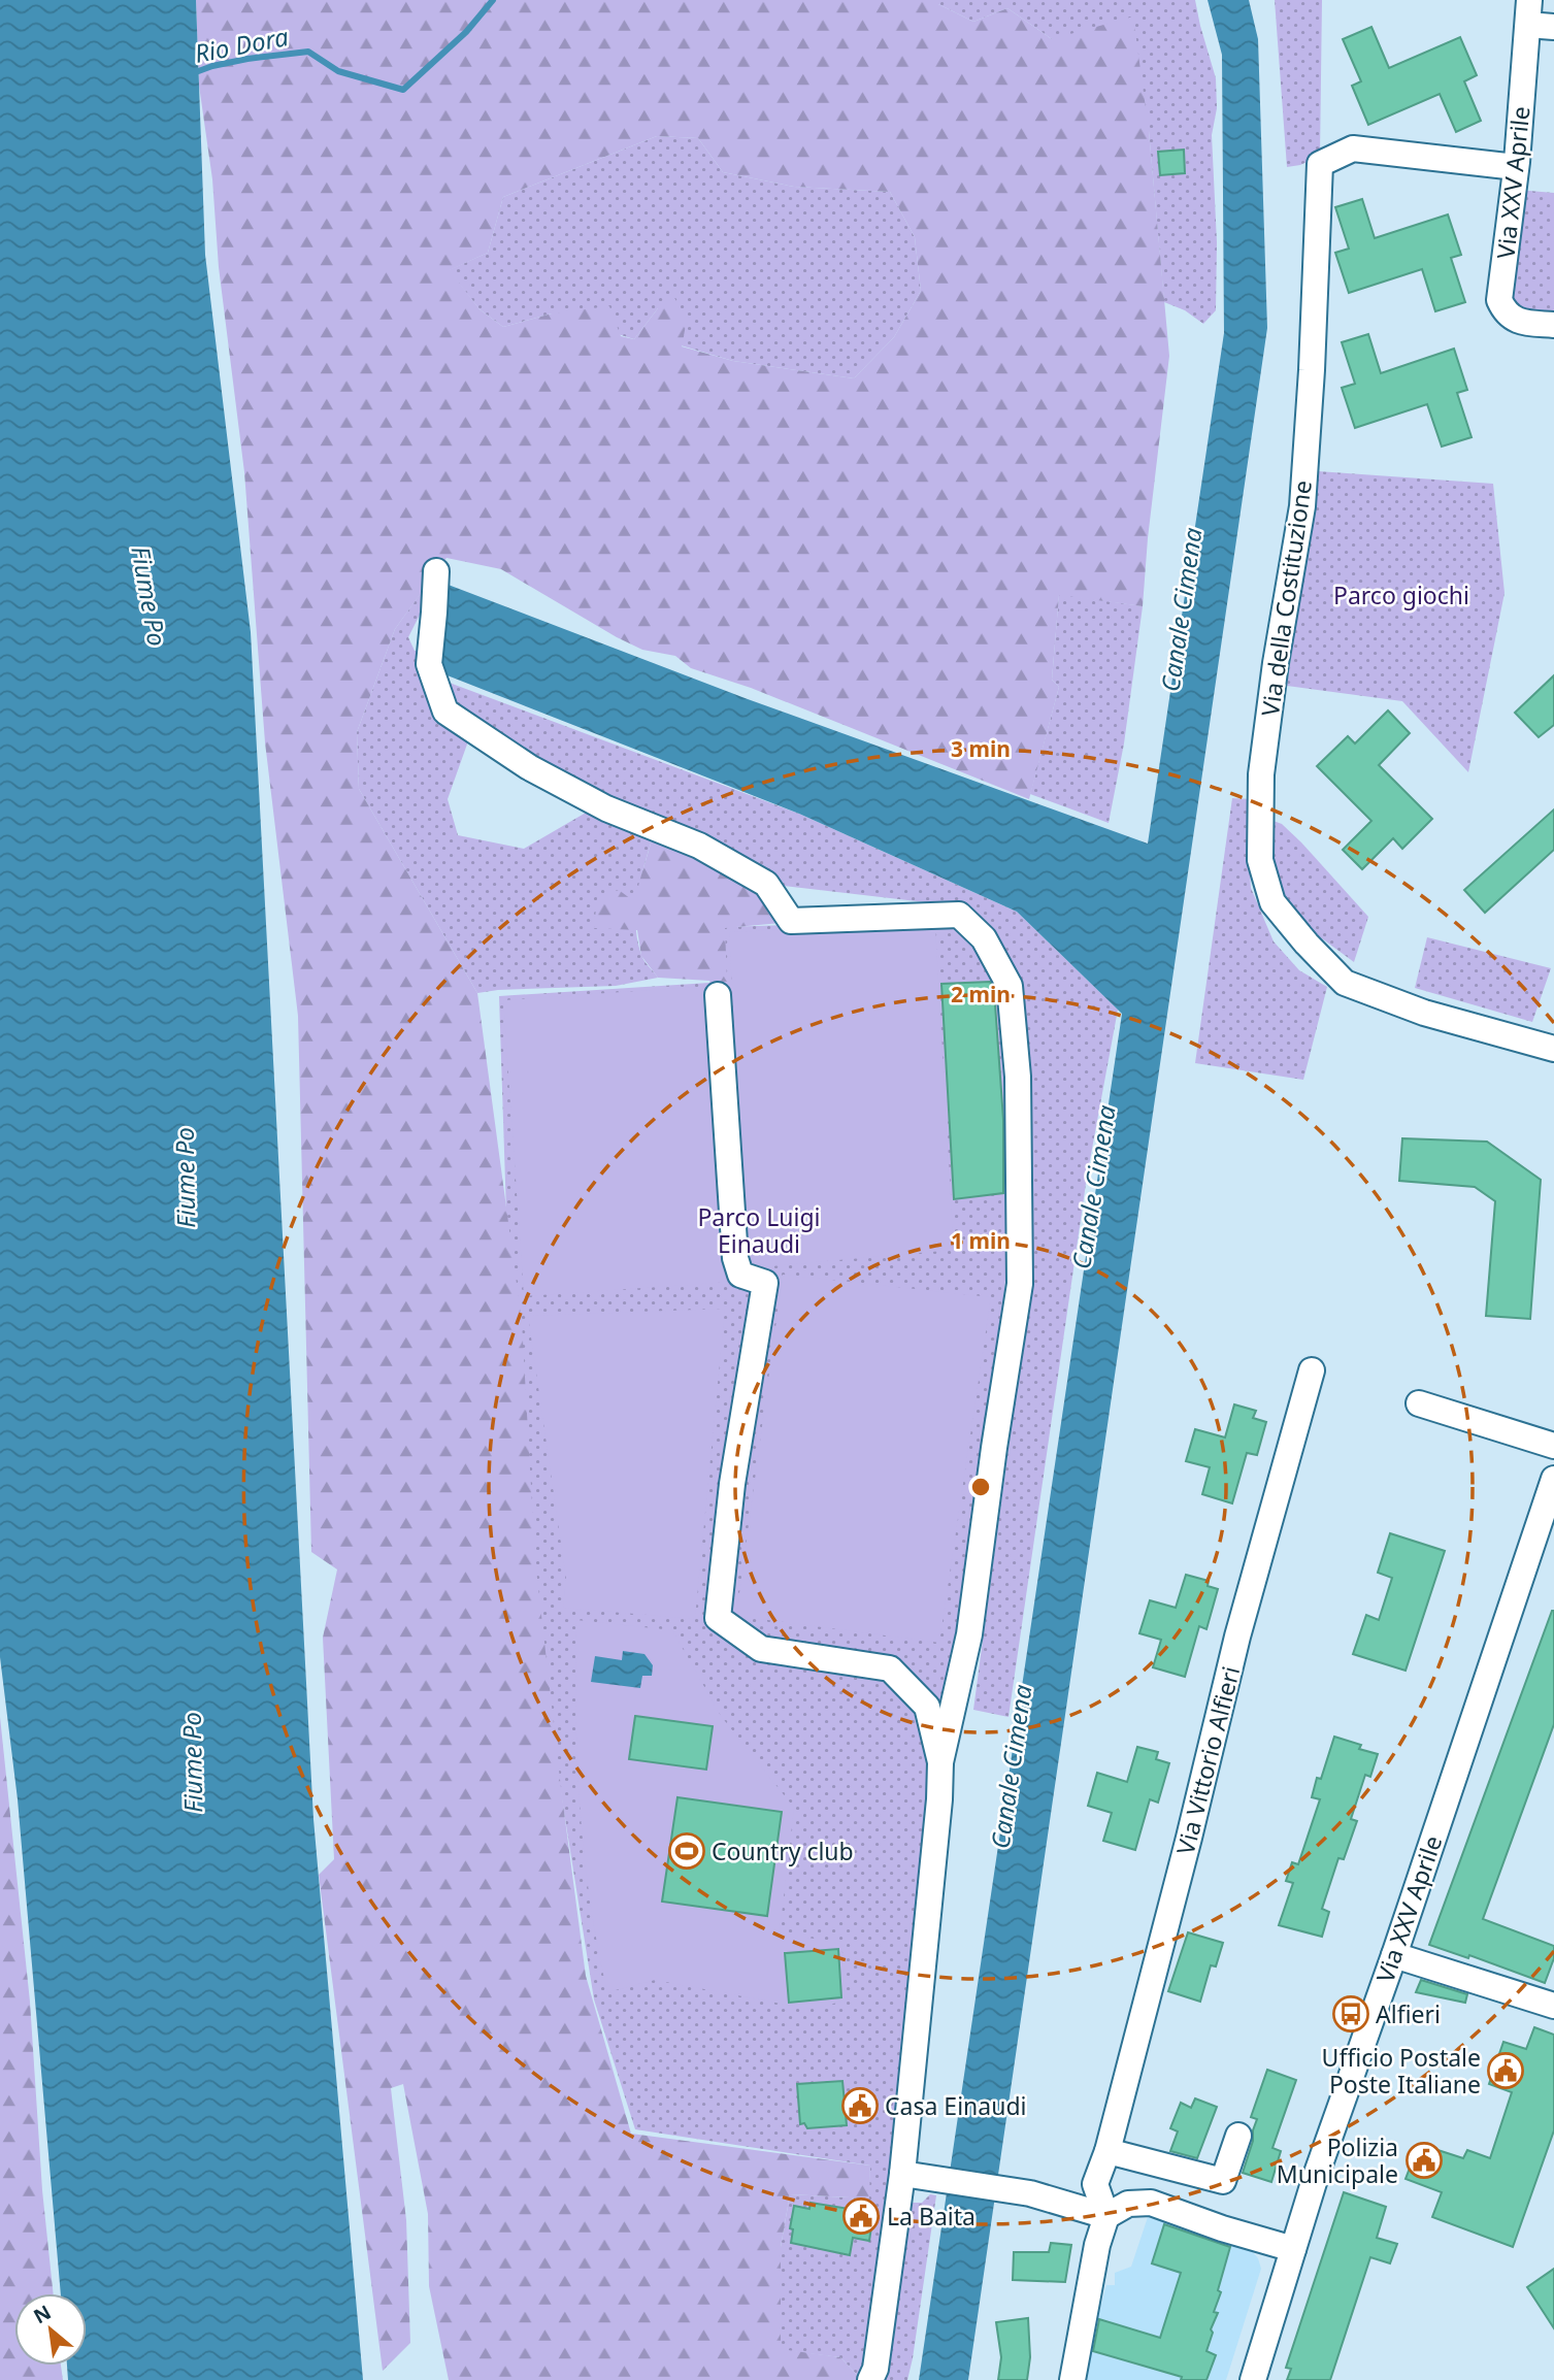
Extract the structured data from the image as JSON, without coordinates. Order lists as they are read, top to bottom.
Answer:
{
  "streets": {
    "street": ["Via XXV Aprile", "Via della Costituzione", "Via Vittorio Alfieri"]
  },
  "crossings": [
    ["Via XXV Aprile", "Via della Costituzione"]
  ],
  "water": ["Rio Dora", "Fiume Po", "Canale Cimena"],
  "parks": ["Parco giochi", "Parco Luigi Einaudi"],
  "places": {
    "sports": ["Country club"],
    "bus stop": ["Alfieri"],
    "public building": [
      "Ufficio Postale Poste Italiane",
      "Casa Einaudi",
      "Polizia Municipale",
      "La Baita"
    ]
  },
  "north": "top left",
  "rings": ["3 min", "2 min", "1 min"]
}
